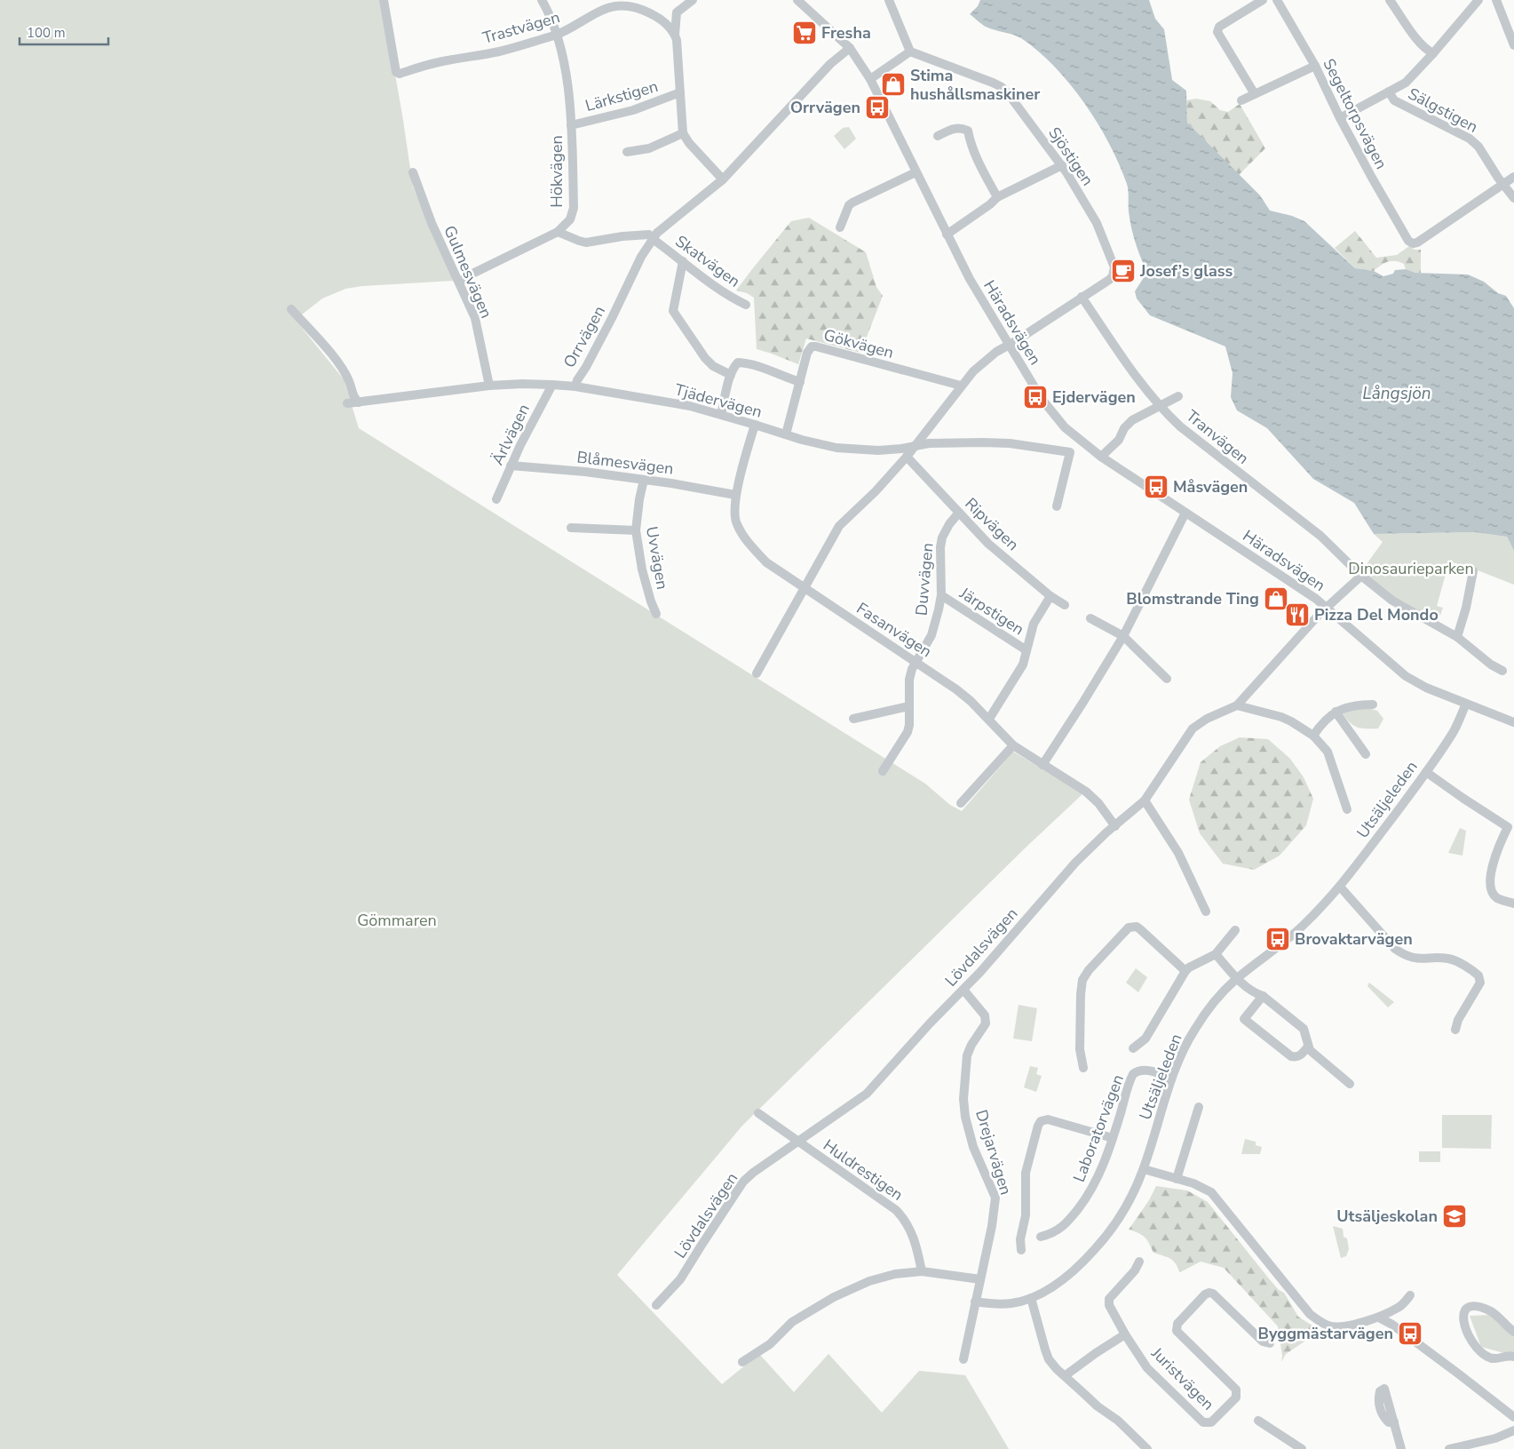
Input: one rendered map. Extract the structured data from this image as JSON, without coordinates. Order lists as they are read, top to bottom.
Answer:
{
  "streets": {
    "street": [
      "Trastvägen",
      "Lärkstigen",
      "Sälgstigen",
      "Segeltorpsvägen",
      "Sjöstigen",
      "Hökvägen",
      "Skatvägen",
      "Gulmesvägen",
      "Häradsvägen",
      "Orrvägen",
      "Gökvägen",
      "Tjädervägen",
      "Ärlvägen",
      "Tranvägen",
      "Blåmesvägen",
      "Ripvägen",
      "Uvvägen",
      "Duvvägen",
      "Järpstigen",
      "Fasanvägen",
      "Utsäljeleden",
      "Lövdalsvägen",
      "Laboratorvägen",
      "Drejarvägen",
      "Huldrestigen",
      "Juristvägen"
    ]
  },
  "crossings": [
    ["Trastvägen", "Hökvägen"],
    ["Lärkstigen", "Hökvägen"],
    ["Sälgstigen", "Segeltorpsvägen"],
    ["Sjöstigen", "Häradsvägen"],
    ["Sjöstigen", "Tranvägen"],
    ["Hökvägen", "Gulmesvägen"],
    ["Skatvägen", "Orrvägen"],
    ["Gulmesvägen", "Tjädervägen"],
    ["Häradsvägen", "Orrvägen"],
    ["Häradsvägen", "Utsäljeleden"],
    ["Häradsvägen", "Lövdalsvägen"],
    ["Orrvägen", "Tjädervägen"],
    ["Gökvägen", "Tjädervägen"],
    ["Tjädervägen", "Ärlvägen"],
    ["Tjädervägen", "Fasanvägen"],
    ["Ärlvägen", "Blåmesvägen"],
    ["Blåmesvägen", "Uvvägen"],
    ["Blåmesvägen", "Fasanvägen"],
    ["Ripvägen", "Duvvägen"],
    ["Duvvägen", "Järpstigen"],
    ["Duvvägen", "Fasanvägen"],
    ["Fasanvägen", "Lövdalsvägen"],
    ["Utsäljeleden", "Laboratorvägen"],
    ["Utsäljeleden", "Drejarvägen"],
    ["Lövdalsvägen", "Drejarvägen"],
    ["Lövdalsvägen", "Huldrestigen"]
  ],
  "water": ["Långsjön"],
  "parks": ["Dinosaurieparken", "Gömmaren"],
  "places": {
    "supermarket": ["Fresha"],
    "shop": ["Stima hushållsmaskiner", "Blomstrande Ting"],
    "bus stop": [
      "Orrvägen",
      "Ejdervägen",
      "Måsvägen",
      "Brovaktarvägen",
      "Byggmästarvägen"
    ],
    "cafe": ["Josef’s glass"],
    "restaurant": ["Pizza Del Mondo"],
    "school or university": ["Utsäljeskolan"]
  },
  "scale_bar": "100 m"
}
